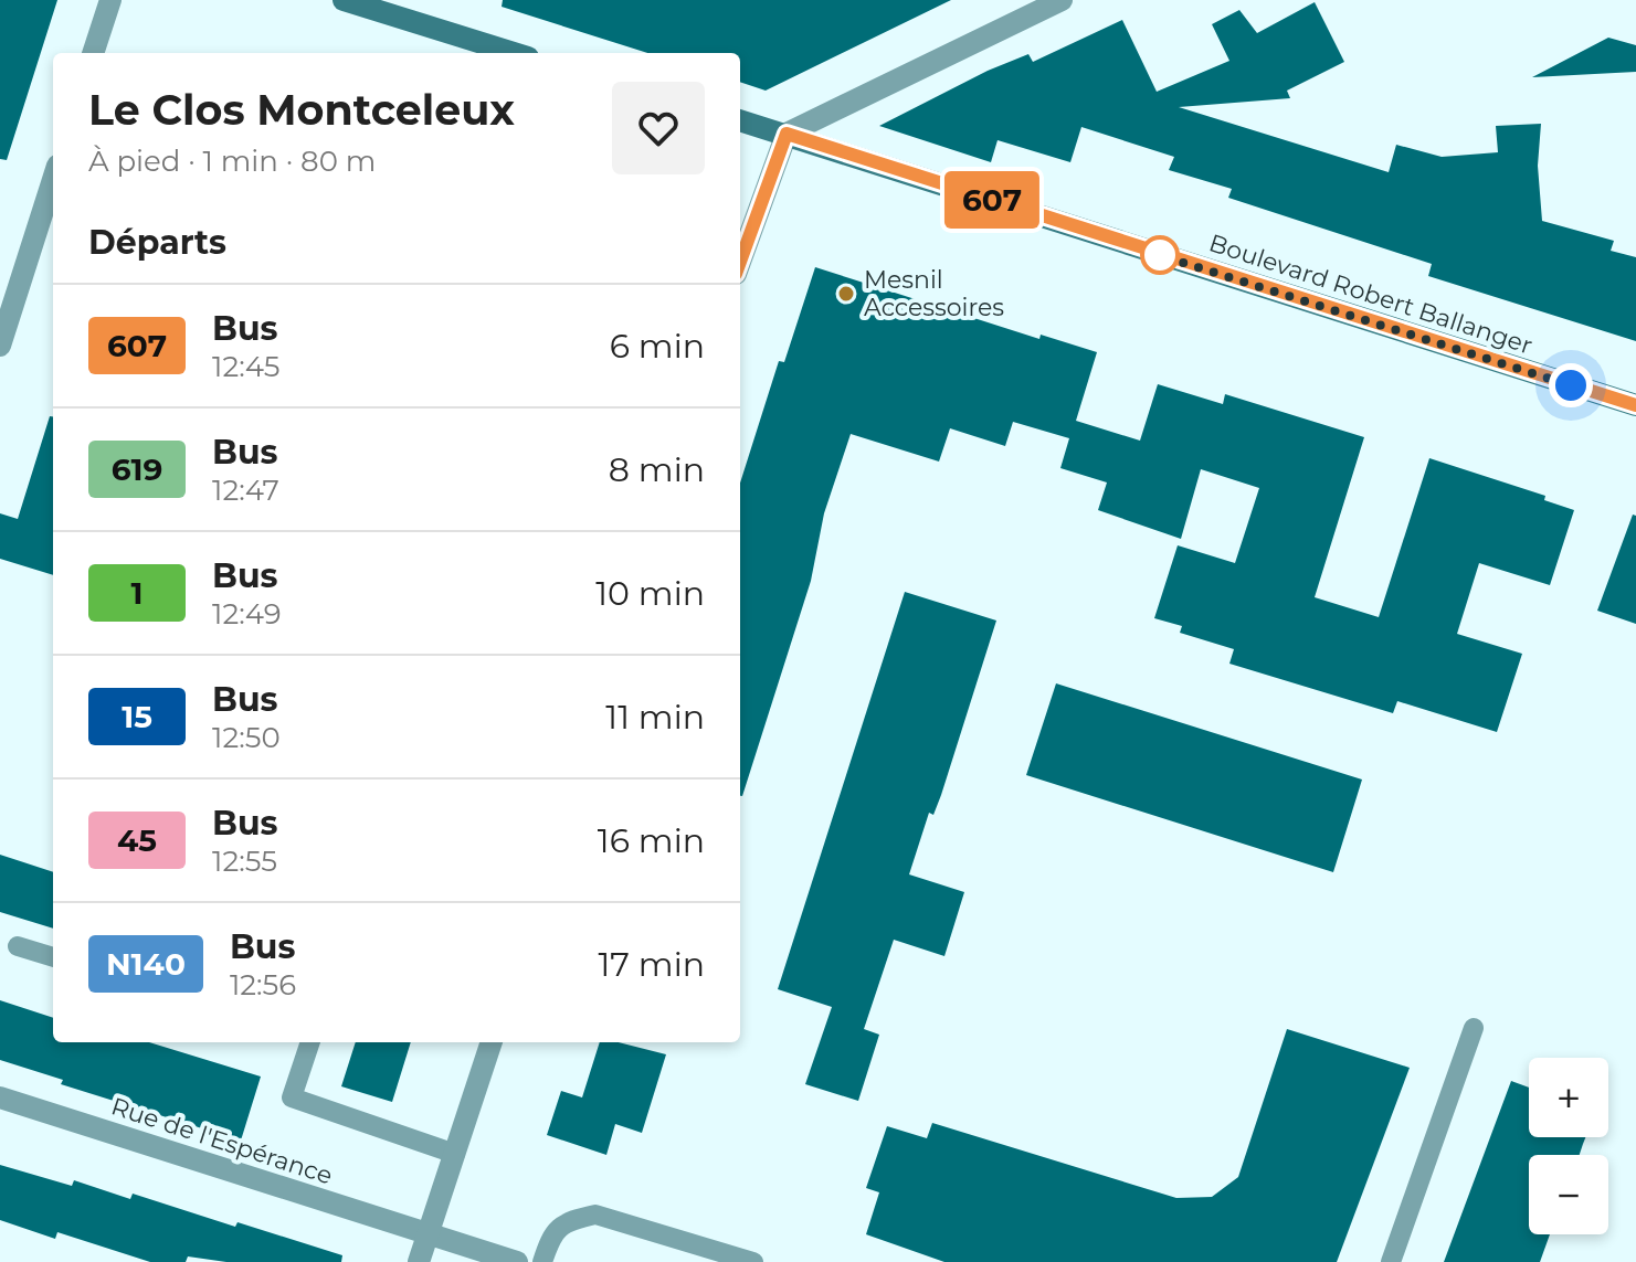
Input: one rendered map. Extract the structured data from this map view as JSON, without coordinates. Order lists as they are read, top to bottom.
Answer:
{
  "streets": {
    "main road": ["Boulevard Robert Ballanger"],
    "street": ["Rue de l'Espérance"]
  },
  "places": ["Mesnil Accessoires"],
  "lines": ["bus line 607"],
  "page": {
    "on_map": "607",
    "heading": [
      ["Le Clos Montceleux", "À pied · 1 min · 80 m"],
      "Départs"
    ],
    "list": [
      {
        "mark": "607",
        "name": "Bus",
        "note": "12:45",
        "value": "6 min"
      },
      {
        "mark": "619",
        "name": "Bus",
        "note": "12:47",
        "value": "8 min"
      },
      {
        "mark": "1",
        "name": "Bus",
        "note": "12:49",
        "value": "10 min"
      },
      {
        "mark": "15",
        "name": "Bus",
        "note": "12:50",
        "value": "11 min"
      },
      {
        "mark": "45",
        "name": "Bus",
        "note": "12:55",
        "value": "16 min"
      },
      {
        "mark": "N140",
        "name": "Bus",
        "note": "12:56",
        "value": "17 min"
      }
    ],
    "map_buttons": ["+", "−"]
  }
}
